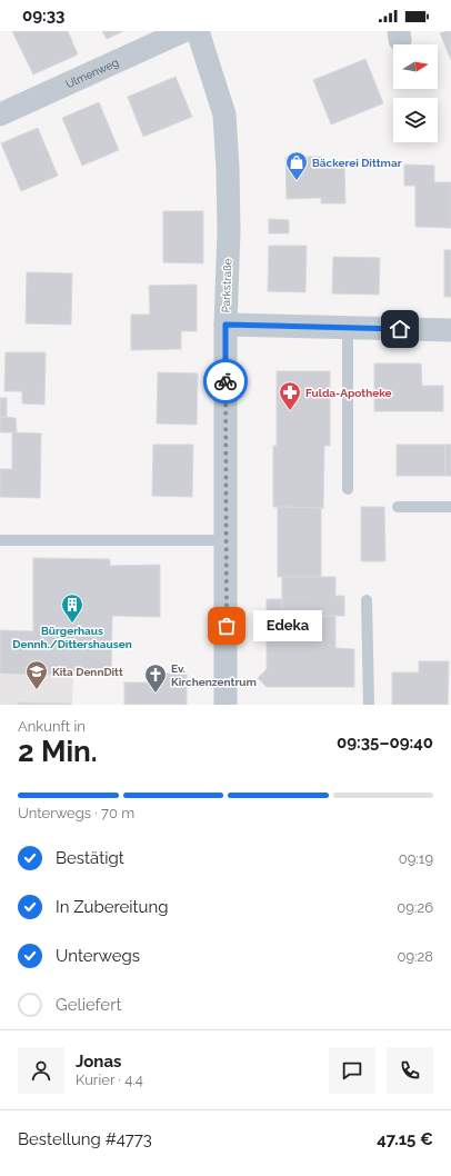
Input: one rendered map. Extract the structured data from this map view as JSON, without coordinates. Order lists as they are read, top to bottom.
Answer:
{
  "streets": {
    "street": ["Ulmenweg", "Parkstraße"]
  },
  "places": {
    "shop": ["Bäckerei Dittmar"],
    "pharmacy": ["Fulda-Apotheke"],
    "building": ["Bürgerhaus Dennh./Dittershausen"],
    "other": ["Edeka"],
    "school or university": ["Kita DennDitt"],
    "church": ["Ev. Kirchenzentrum"]
  },
  "north": "right",
  "page": {
    "status": "09:33",
    "bubble": "Edeka",
    "heading": ["2 Min.", "Ankunft in", "09:35–09:40"],
    "panel": [
      "Jonas",
      "Kurier · 4.4",
      "Bestellung #4773",
      "47.15 €"
    ],
    "bar": "Unterwegs · 70 m",
    "list": [
      ["Bestätigt", "09:19"],
      ["In Zubereitung", "09:26"],
      ["Unterwegs", "09:28"],
      "Geliefert"
    ]
  }
}
